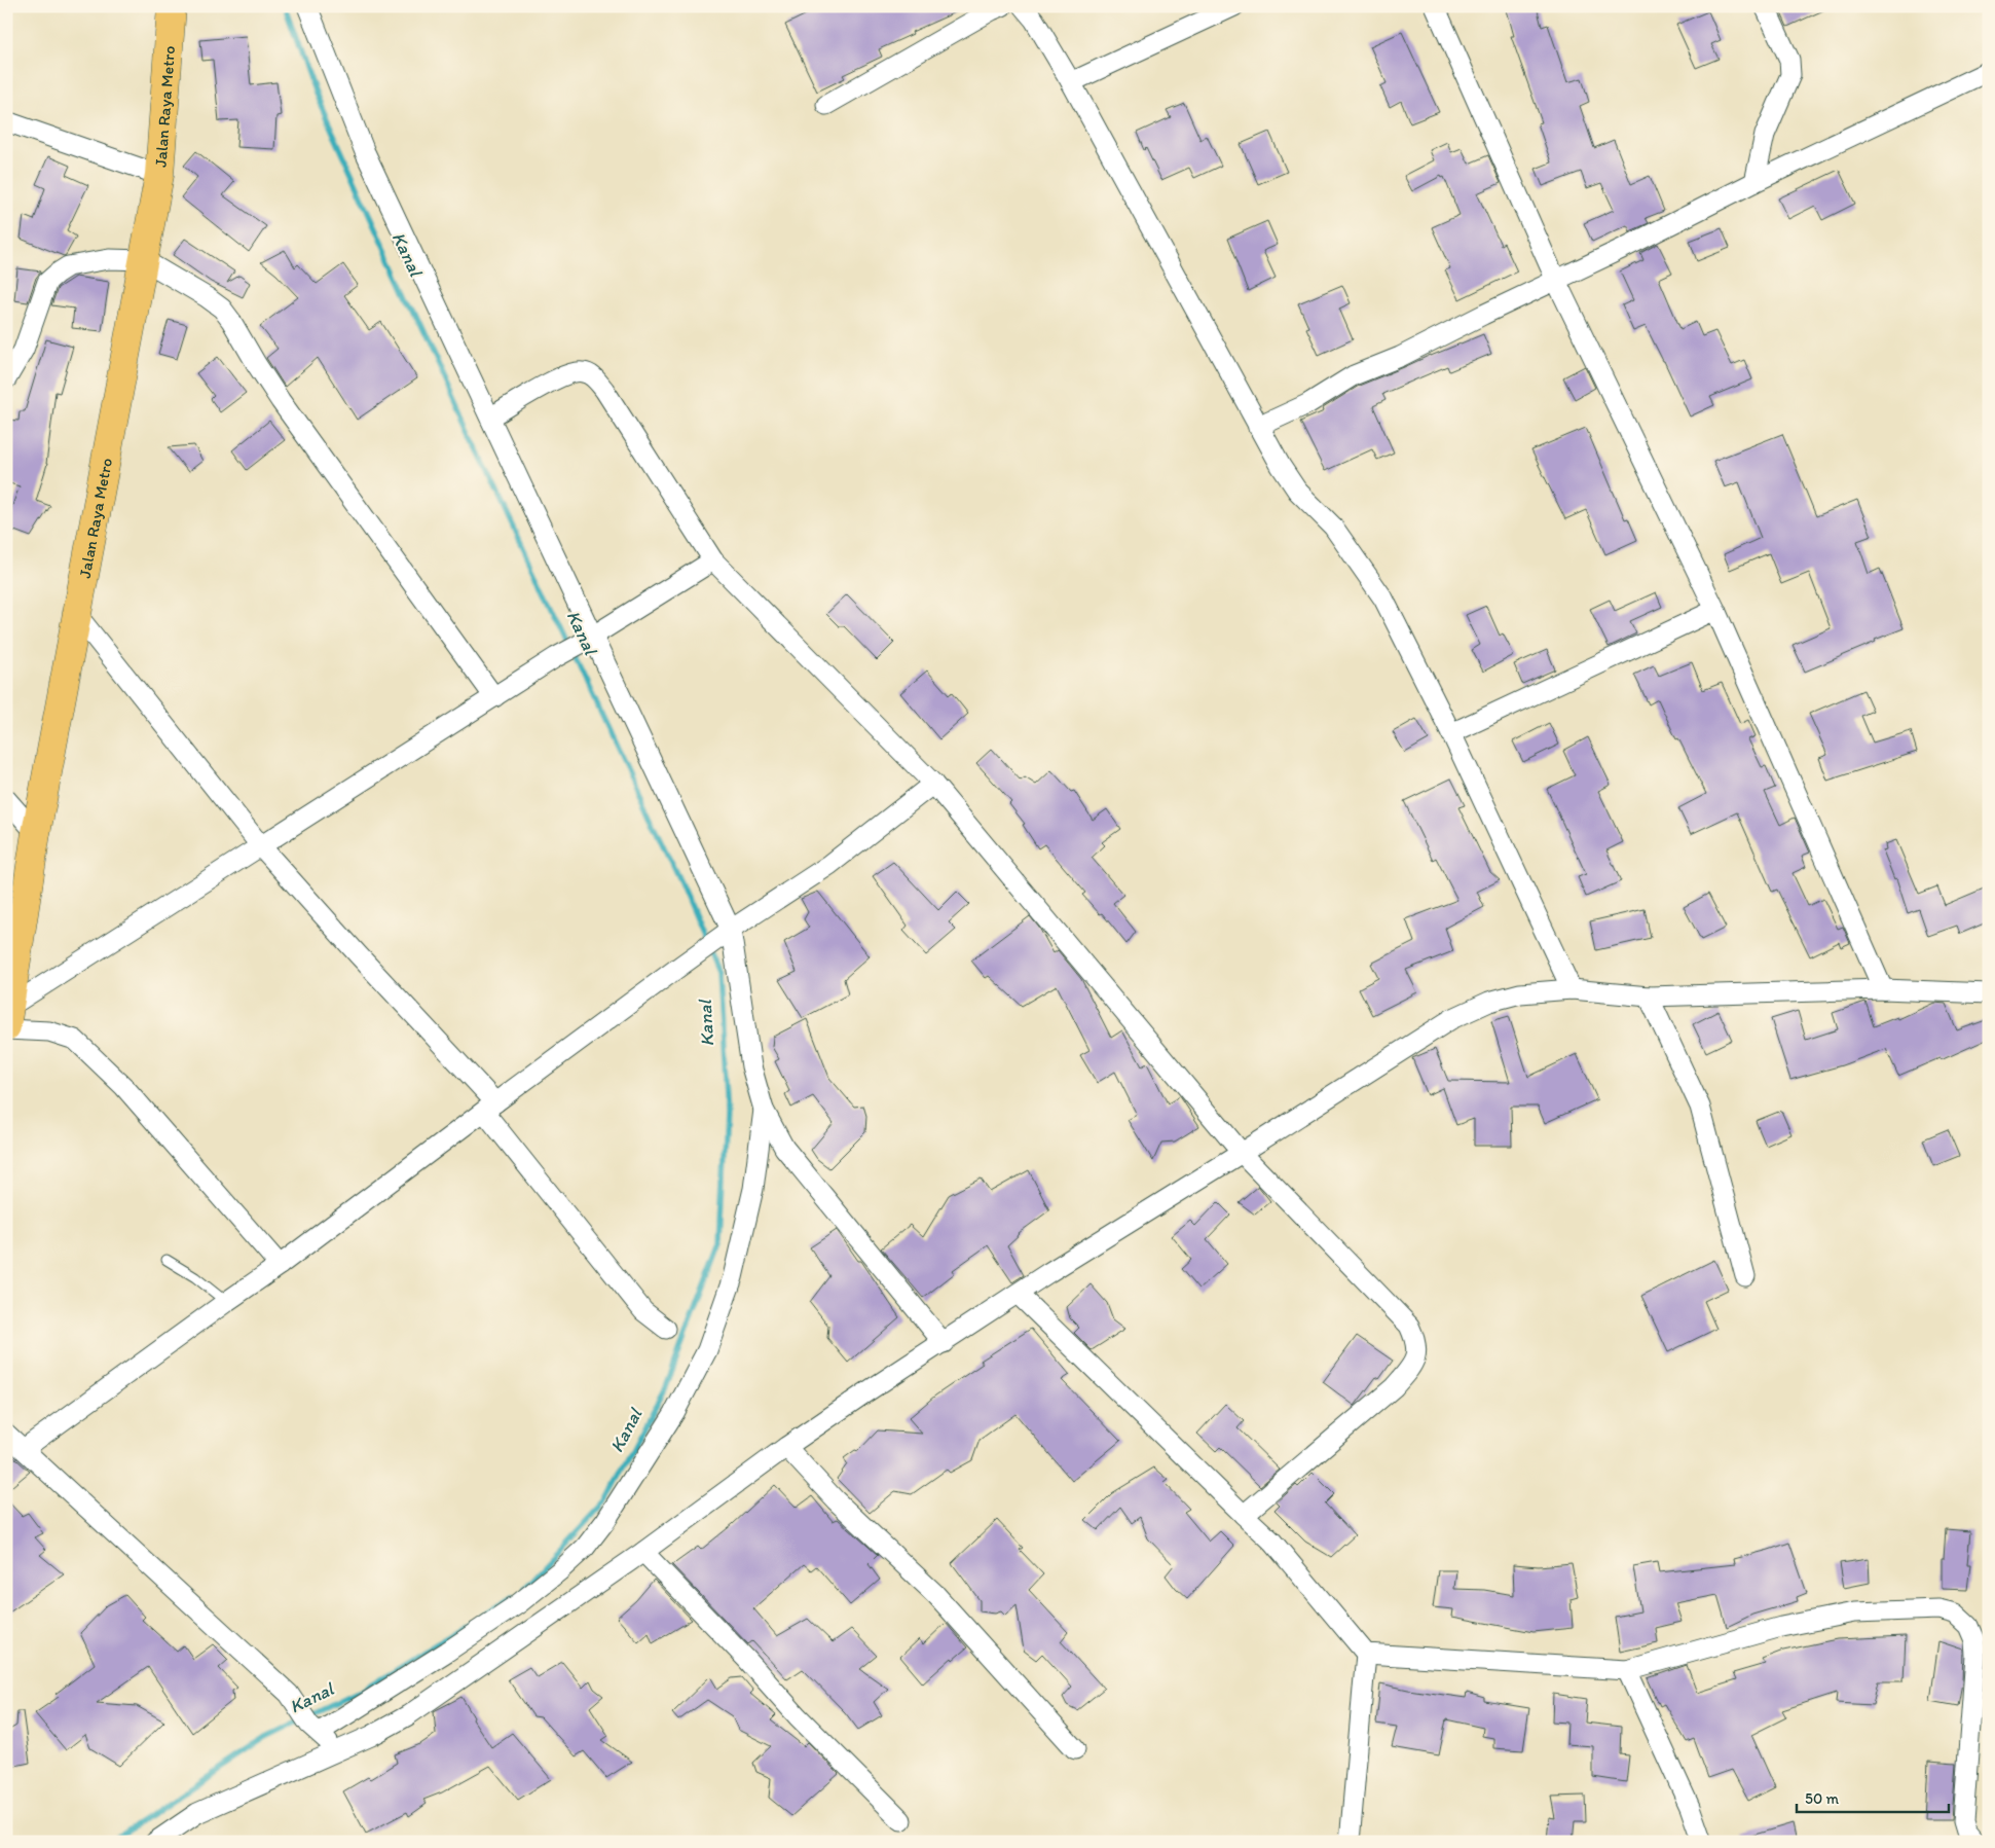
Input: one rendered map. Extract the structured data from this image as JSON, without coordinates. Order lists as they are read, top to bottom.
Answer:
{
  "streets": {
    "highway": ["Jalan Raya Metro"]
  },
  "water": ["Kanal"],
  "scale_bar": "50 m"
}
